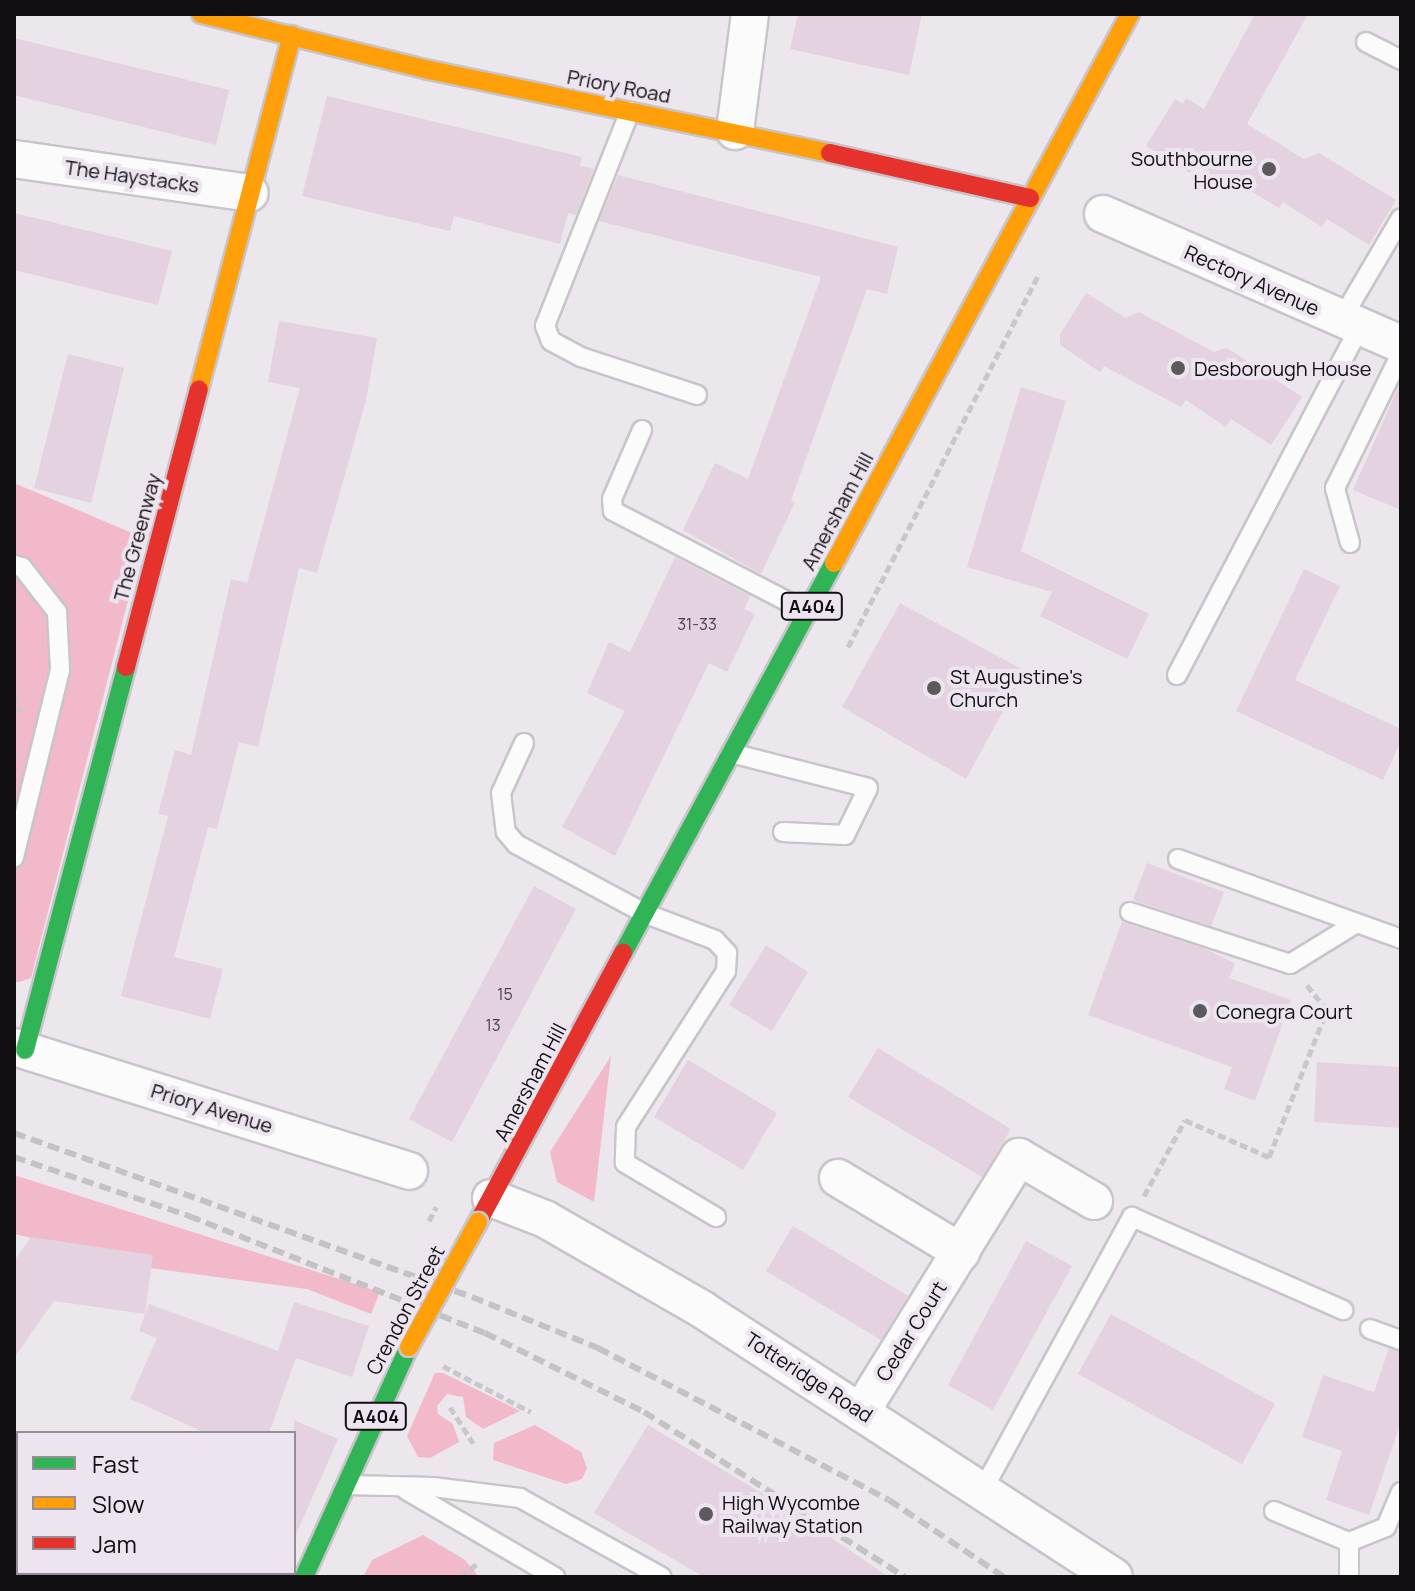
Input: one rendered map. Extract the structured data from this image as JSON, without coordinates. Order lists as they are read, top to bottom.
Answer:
{
  "streets": {
    "street": [
      "Priory Road",
      "The Haystacks",
      "Rectory Avenue",
      "Amersham Hill",
      "The Greenway",
      "A404",
      "Priory Avenue",
      "Crendon Street",
      "Cedar Court",
      "Totteridge Road"
    ]
  },
  "crossings": [
    ["Priory Road", "Amersham Hill"],
    ["Priory Road", "The Greenway"],
    ["The Haystacks", "The Greenway"],
    ["Amersham Hill", "Crendon Street"],
    ["Amersham Hill", "Totteridge Road"],
    ["The Greenway", "Priory Avenue"],
    ["Crendon Street", "Totteridge Road"],
    ["Cedar Court", "Totteridge Road"]
  ],
  "places": [
    "Southbourne House",
    "Desborough House",
    "St Augustine's Church",
    "Conegra Court",
    "High Wycombe Railway Station"
  ],
  "house_numbers": ["31-33", "15", "13"],
  "legend": ["Fast", "Slow", "Jam"]
}
